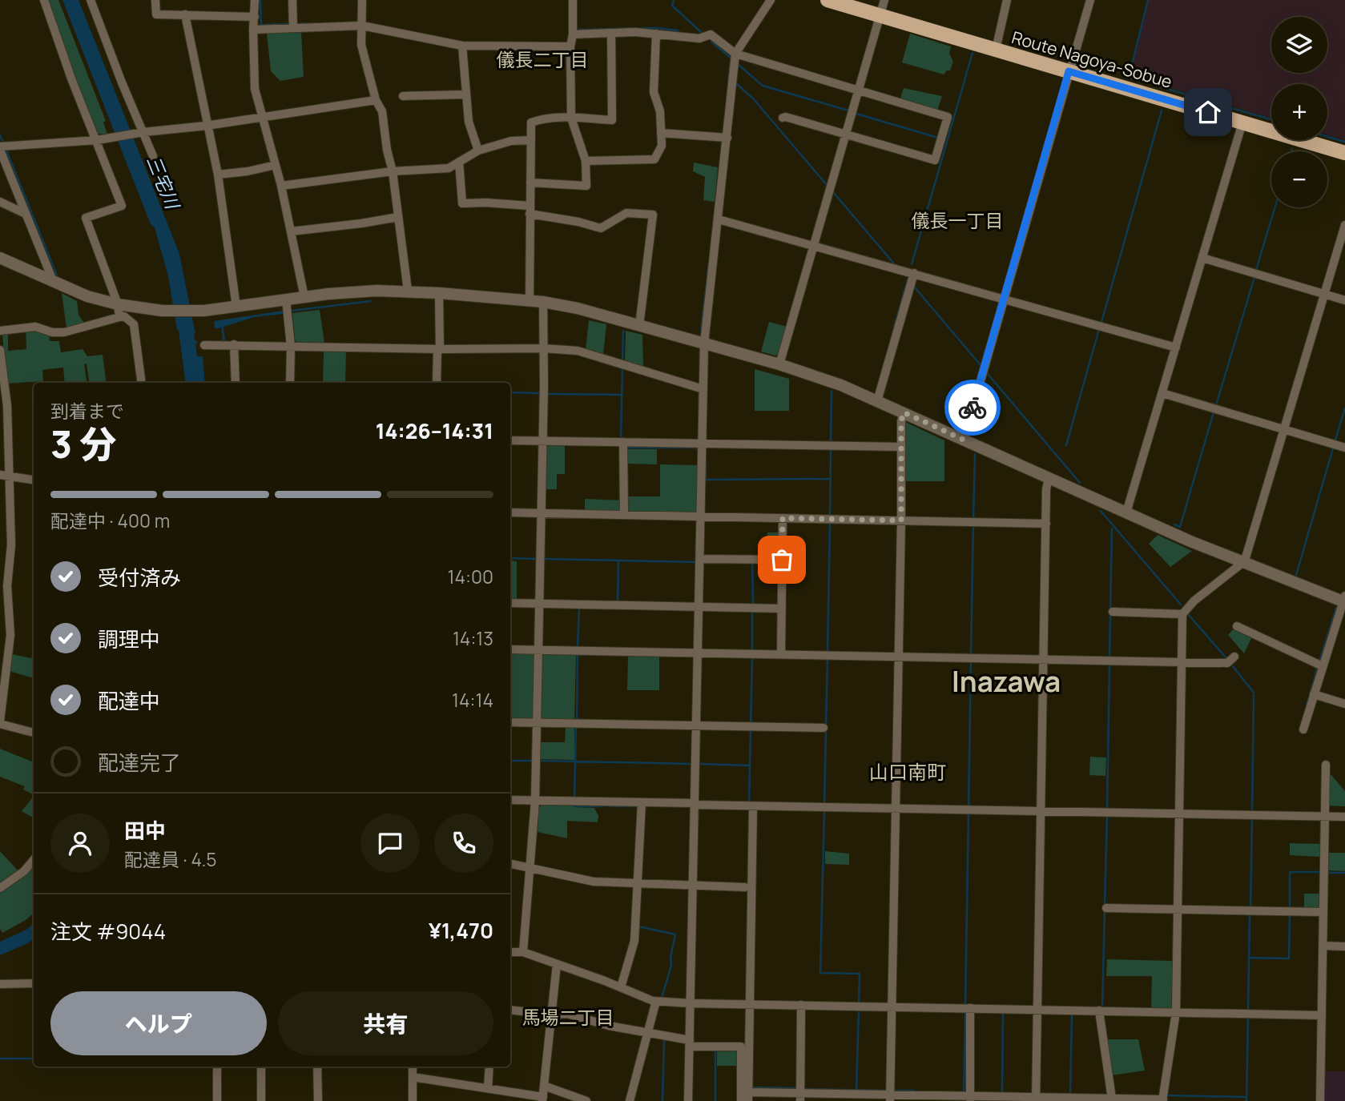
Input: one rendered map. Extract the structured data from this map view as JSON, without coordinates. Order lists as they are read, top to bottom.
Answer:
{
  "streets": {
    "main road": ["Route Nagoya-Sobue"]
  },
  "districts": [
    "儀長二丁目",
    "儀長一丁目",
    "Inazawa",
    "山口南町",
    "馬場二丁目"
  ],
  "water": ["三宅川"],
  "page": {
    "map_buttons": ["+", "−"],
    "heading": ["3 分", "到着まで", "14:26–14:31"],
    "panel": [
      "田中",
      "配達員 · 4.5",
      "注文 #9044",
      "¥1,470"
    ],
    "bar": "配達中 · 400 m",
    "list": [
      ["受付済み", "14:00"],
      ["調理中", "14:13"],
      ["配達中", "14:14"],
      "配達完了"
    ],
    "buttons": ["ヘルプ", "共有"]
  }
}
